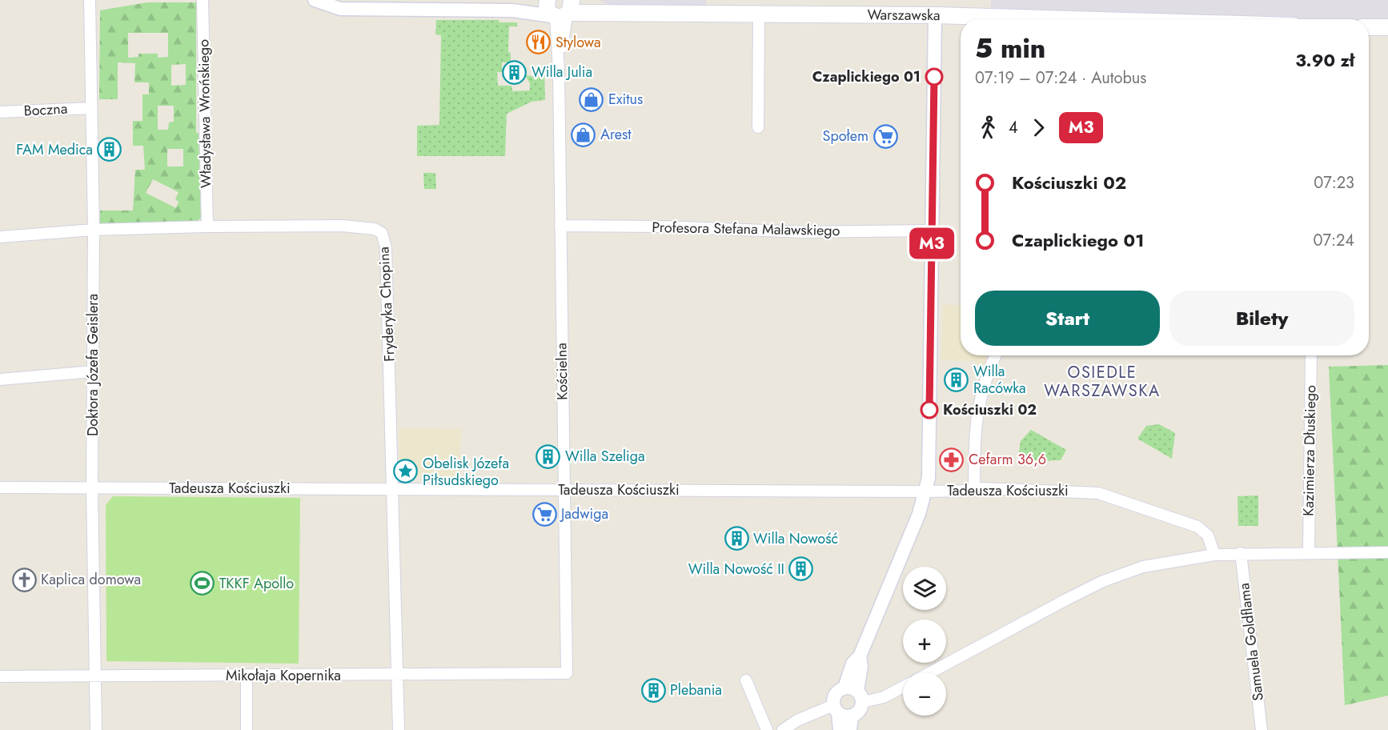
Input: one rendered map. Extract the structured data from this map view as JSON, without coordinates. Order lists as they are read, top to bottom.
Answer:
{
  "streets": {
    "main road": ["Warszawska"],
    "street": [
      "Boczna",
      "Władysława Wrońskiego",
      "Profesora Stefana Malawskiego",
      "Fryderyka Chopina",
      "Doktora Józefa Geislera",
      "Kościelna",
      "Kazimierza Dłuskiego",
      "Tadeusza Kościuszki",
      "Samuela Goldflama",
      "Mikołaja Kopernika"
    ]
  },
  "crossings": [
    ["Warszawska", "Kościelna"],
    ["Boczna", "Doktora Józefa Geislera"],
    ["Władysława Wrońskiego", "Fryderyka Chopina"],
    ["Profesora Stefana Malawskiego", "Kościelna"],
    ["Fryderyka Chopina", "Doktora Józefa Geislera"],
    ["Fryderyka Chopina", "Tadeusza Kościuszki"],
    ["Fryderyka Chopina", "Mikołaja Kopernika"],
    ["Doktora Józefa Geislera", "Tadeusza Kościuszki"],
    ["Doktora Józefa Geislera", "Mikołaja Kopernika"],
    ["Kościelna", "Tadeusza Kościuszki"],
    ["Kościelna", "Mikołaja Kopernika"]
  ],
  "districts": ["OSIEDLE WARSZAWSKA"],
  "places": {
    "restaurant": ["Stylowa"],
    "building": [
      "Willa Julia",
      "FAM Medica",
      "Willa Racówka",
      "Willa Szeliga",
      "Willa Nowość",
      "Willa Nowość II",
      "Plebania"
    ],
    "other": ["Czaplickiego 01", "Kościuszki 02"],
    "shop": ["Exitus", "Arest"],
    "supermarket": ["Społem", "Jadwiga"],
    "pharmacy": ["Cefarm 36,6"],
    "place": ["Obelisk Józefa Piłsudskiego"],
    "church": ["Kaplica domowa"],
    "sports": ["TKKF Apollo"]
  },
  "lines": ["bus line M3"],
  "page": {
    "on_map": "M3",
    "heading": ["5 min", "07:19 – 07:24 · Autobus", "3.90 zł"],
    "legs": ["4", "M3"],
    "list": [
      {
        "name": "Kościuszki 02",
        "value": "07:23"
      },
      {
        "name": "Czaplickiego 01",
        "value": "07:24"
      }
    ],
    "buttons": ["Start", "Bilety"],
    "map_buttons": ["+", "−"]
  }
}
